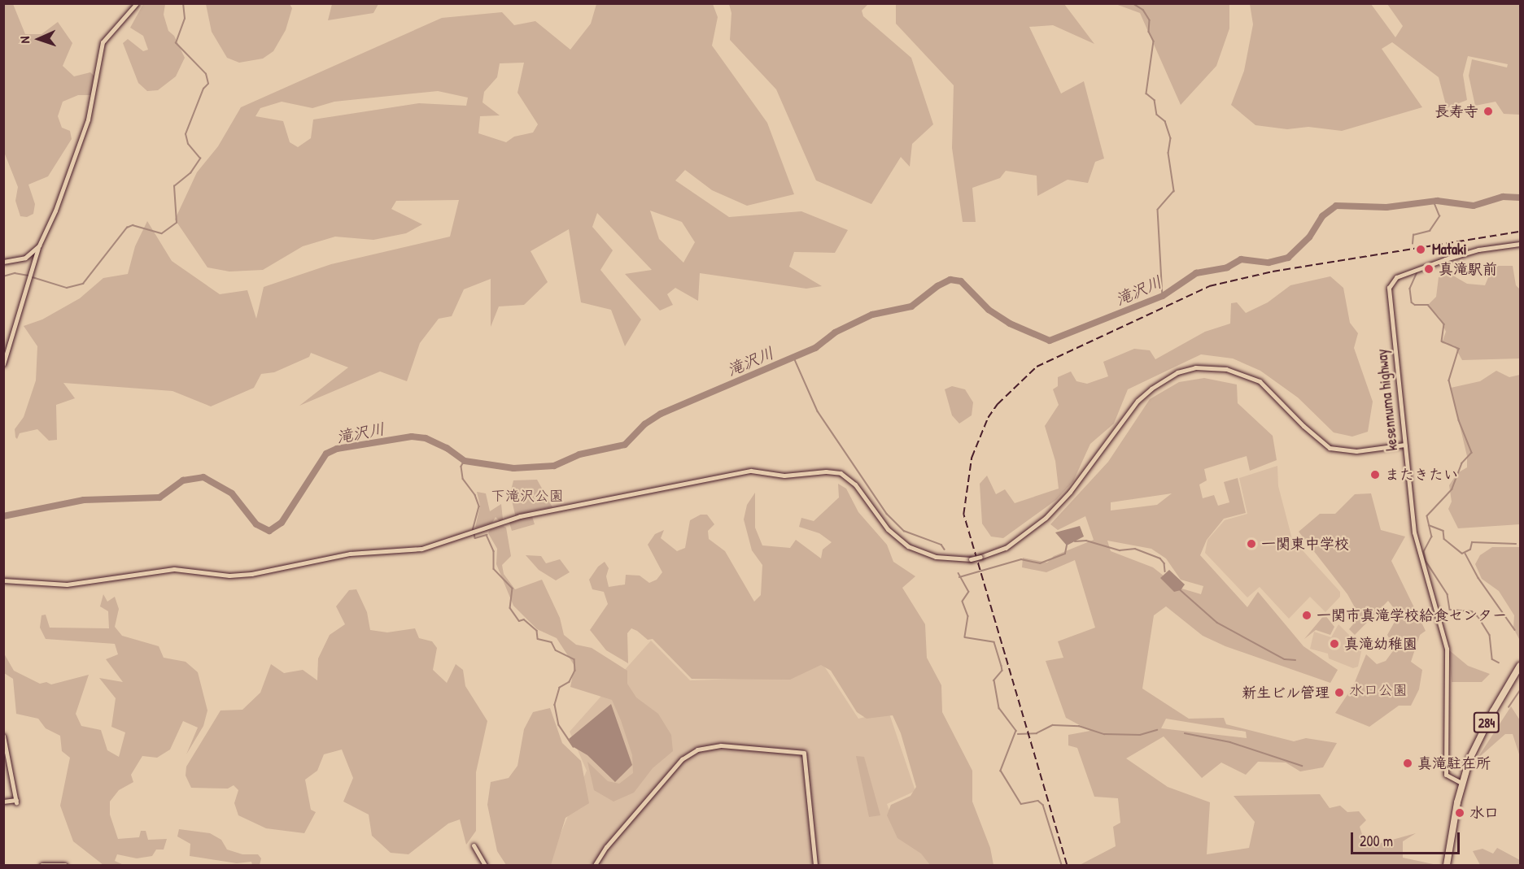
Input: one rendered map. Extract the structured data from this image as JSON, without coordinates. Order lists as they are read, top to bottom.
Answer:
{
  "streets": {
    "highway": ["284"],
    "street": ["kesennuma highway"]
  },
  "crossings": [
    ["kesennuma highway", "284"]
  ],
  "water": ["滝沢川"],
  "parks": ["下滝沢公園", "水口公園"],
  "places": [
    "長寿寺",
    "Mataki",
    "真滝駅前",
    "またきたい",
    "一関東中学校",
    "一関市真滝学校給食センター",
    "真滝幼稚園",
    "新生ビル管理",
    "真滝駐在所",
    "水口"
  ],
  "scale_bar": "200 m",
  "north": "left"
}
